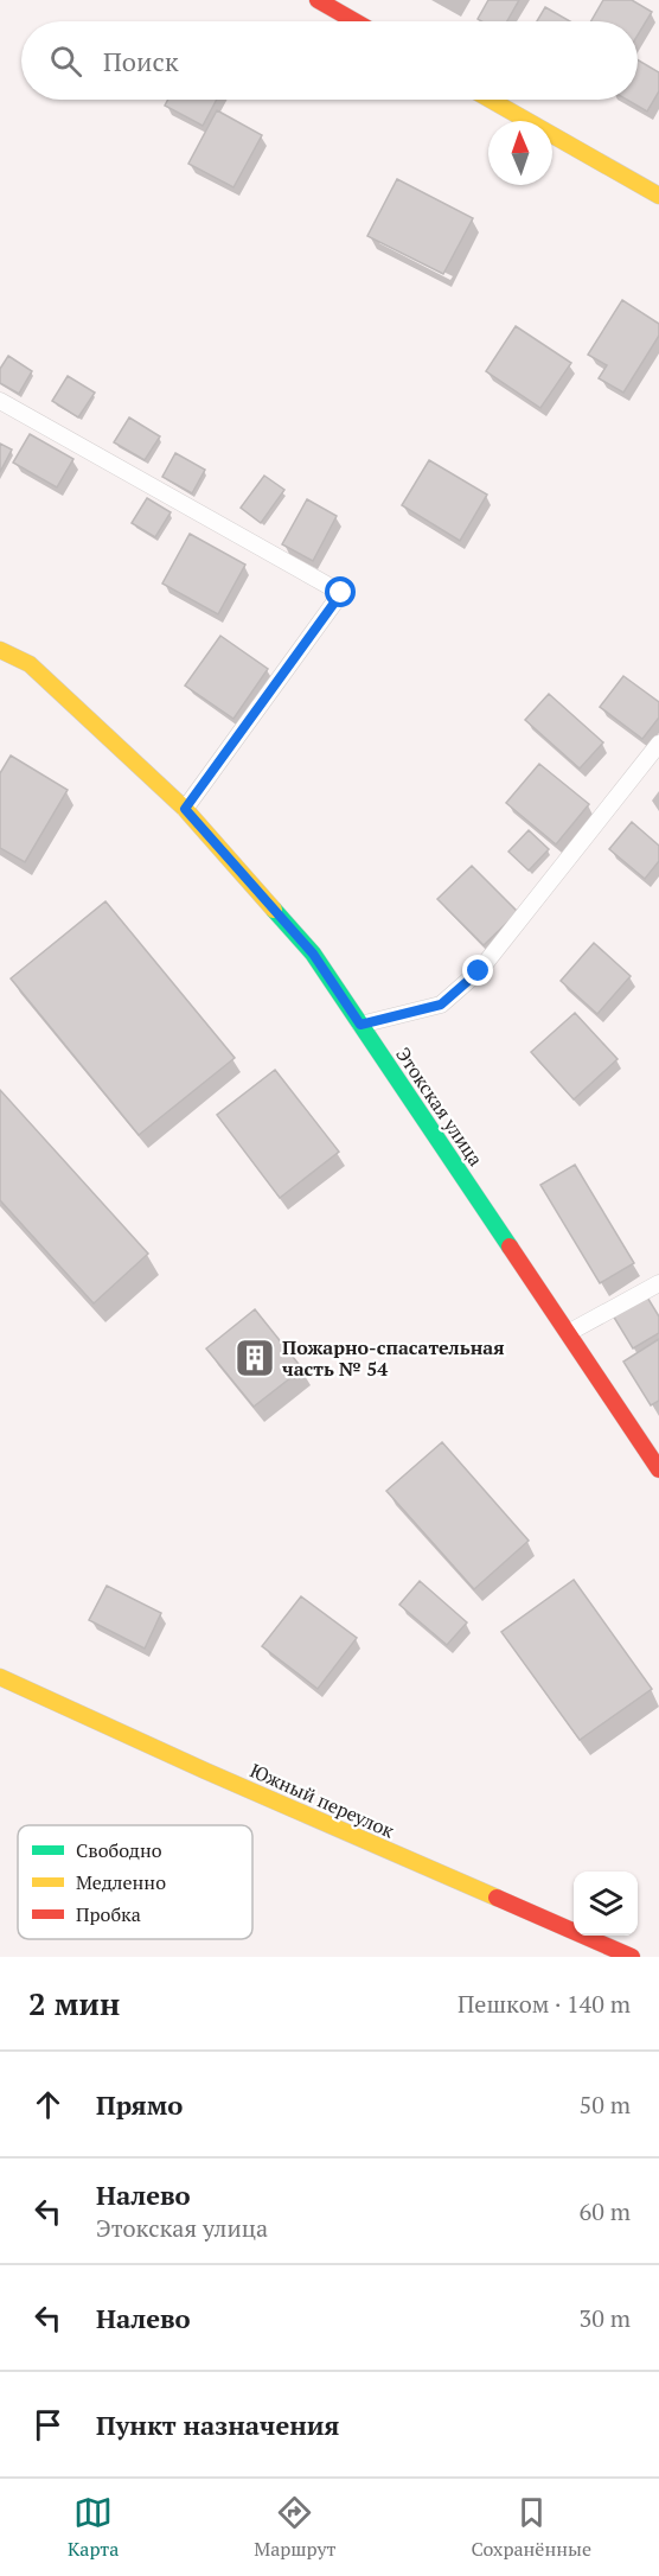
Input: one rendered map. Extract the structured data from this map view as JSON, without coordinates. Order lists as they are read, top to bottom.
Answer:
{
  "streets": {
    "main road": ["Этокская улица", "Южный переулок"]
  },
  "places": {
    "building": ["Пожарно-спасательная часть № 54"]
  },
  "legend": ["Свободно", "Медленно", "Пробка"],
  "north": "top",
  "page": {
    "search": "Поиск",
    "heading": ["2 мин", "Пешком · 140 m"],
    "list": [
      ["Прямо", "50 m"],
      ["Налево", "Этокская улица", "60 m"],
      ["Налево", "30 m"],
      "Пункт назначения"
    ],
    "nav": ["Карта", "Маршрут", "Сохранённые"]
  }
}
